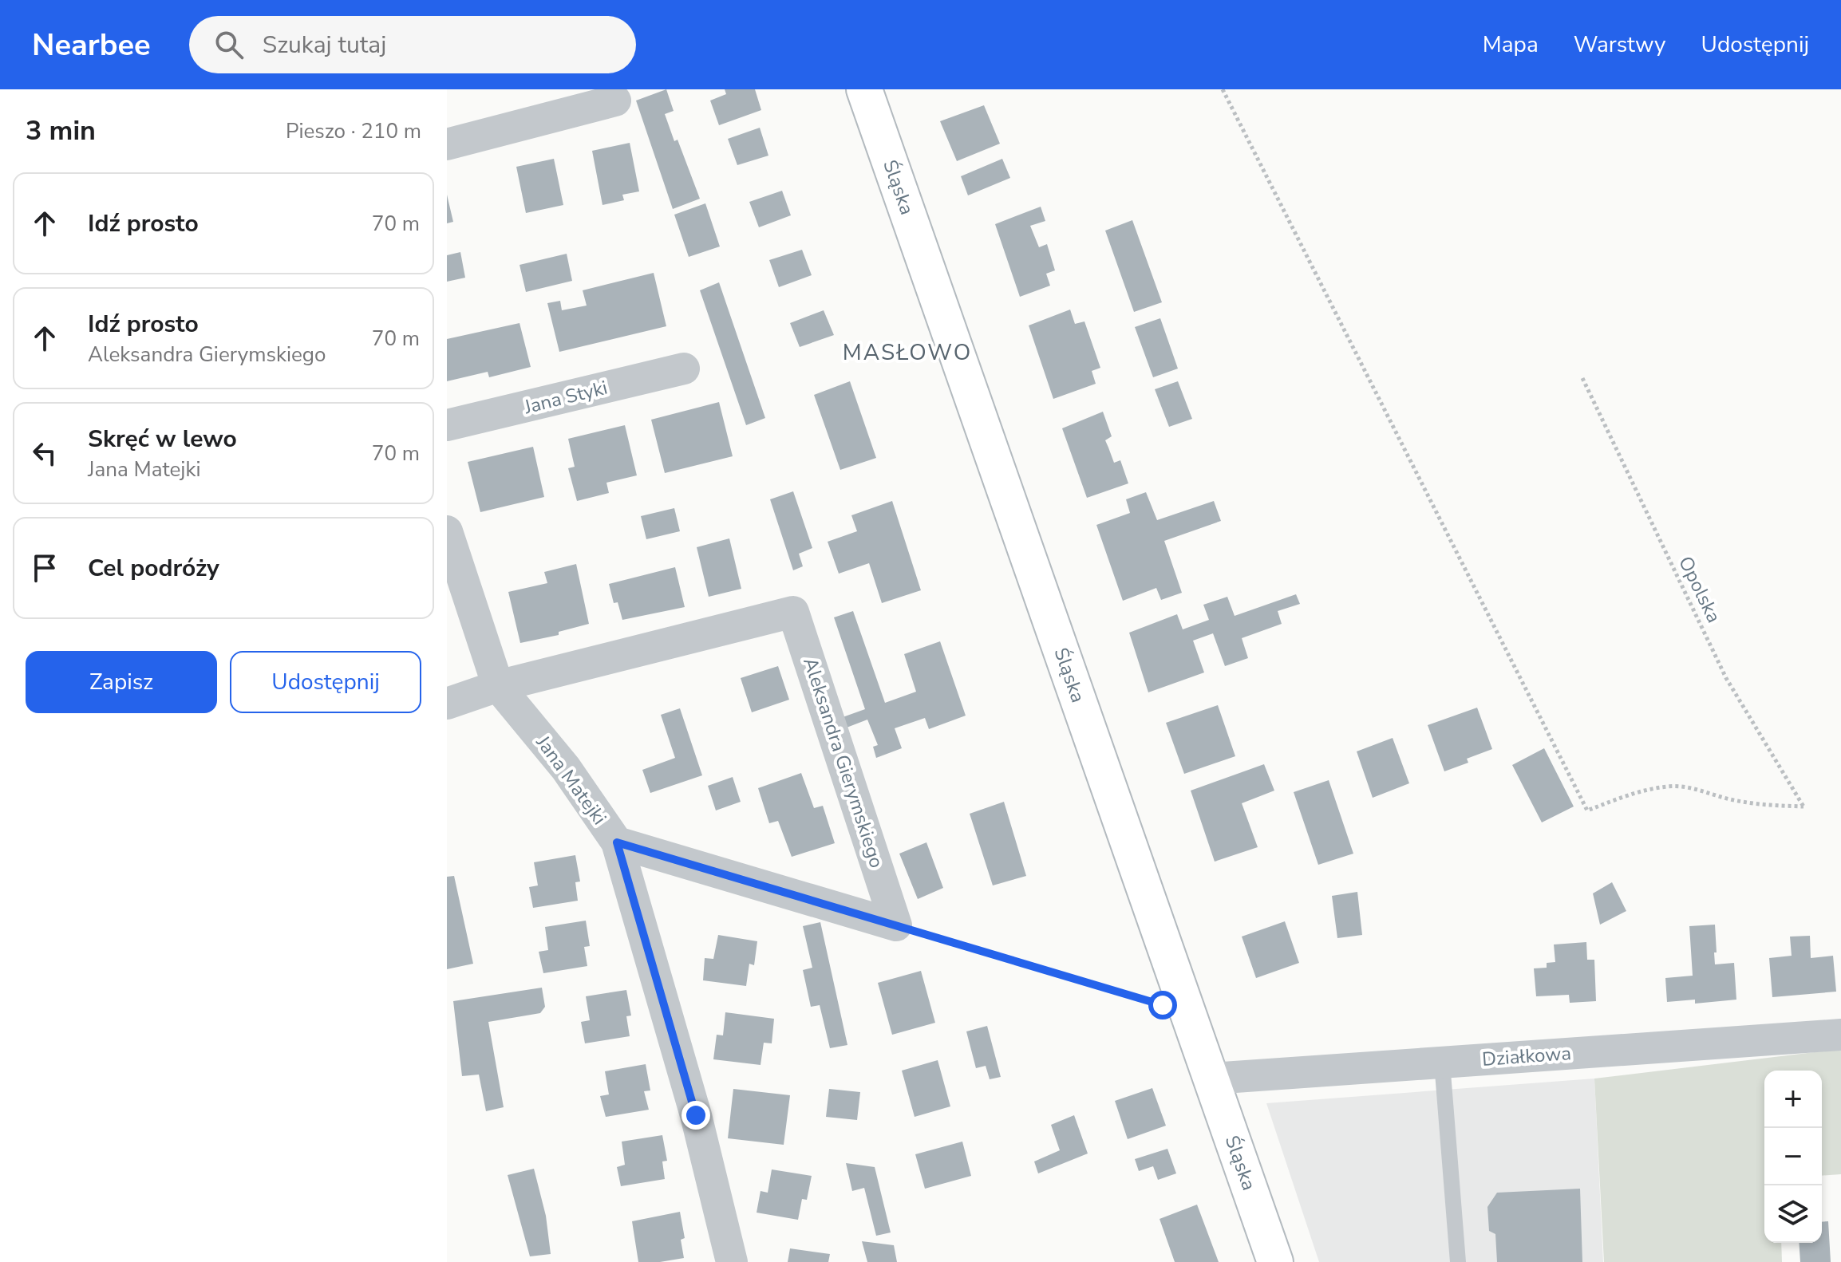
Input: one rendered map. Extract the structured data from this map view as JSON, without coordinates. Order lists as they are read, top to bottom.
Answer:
{
  "streets": {
    "street": [
      "Śląska",
      "Jana Styki",
      "Aleksandra Gierymskiego",
      "Jana Matejki",
      "Działkowa"
    ],
    "path": ["Opolska"]
  },
  "crossings": [
    ["Śląska", "Działkowa"],
    ["Aleksandra Gierymskiego", "Jana Matejki"]
  ],
  "districts": ["MASŁOWO"],
  "page": {
    "header": "Nearbee",
    "search": "Szukaj tutaj",
    "nav": ["Mapa", "Warstwy", "Udostępnij"],
    "heading": ["3 min", "Pieszo · 210 m"],
    "list": [
      ["Idź prosto", "70 m"],
      ["Idź prosto", "Aleksandra Gierymskiego", "70 m"],
      ["Skręć w lewo", "Jana Matejki", "70 m"],
      "Cel podróży"
    ],
    "buttons": ["Zapisz", "Udostępnij"],
    "map_buttons": ["+", "−"]
  }
}
